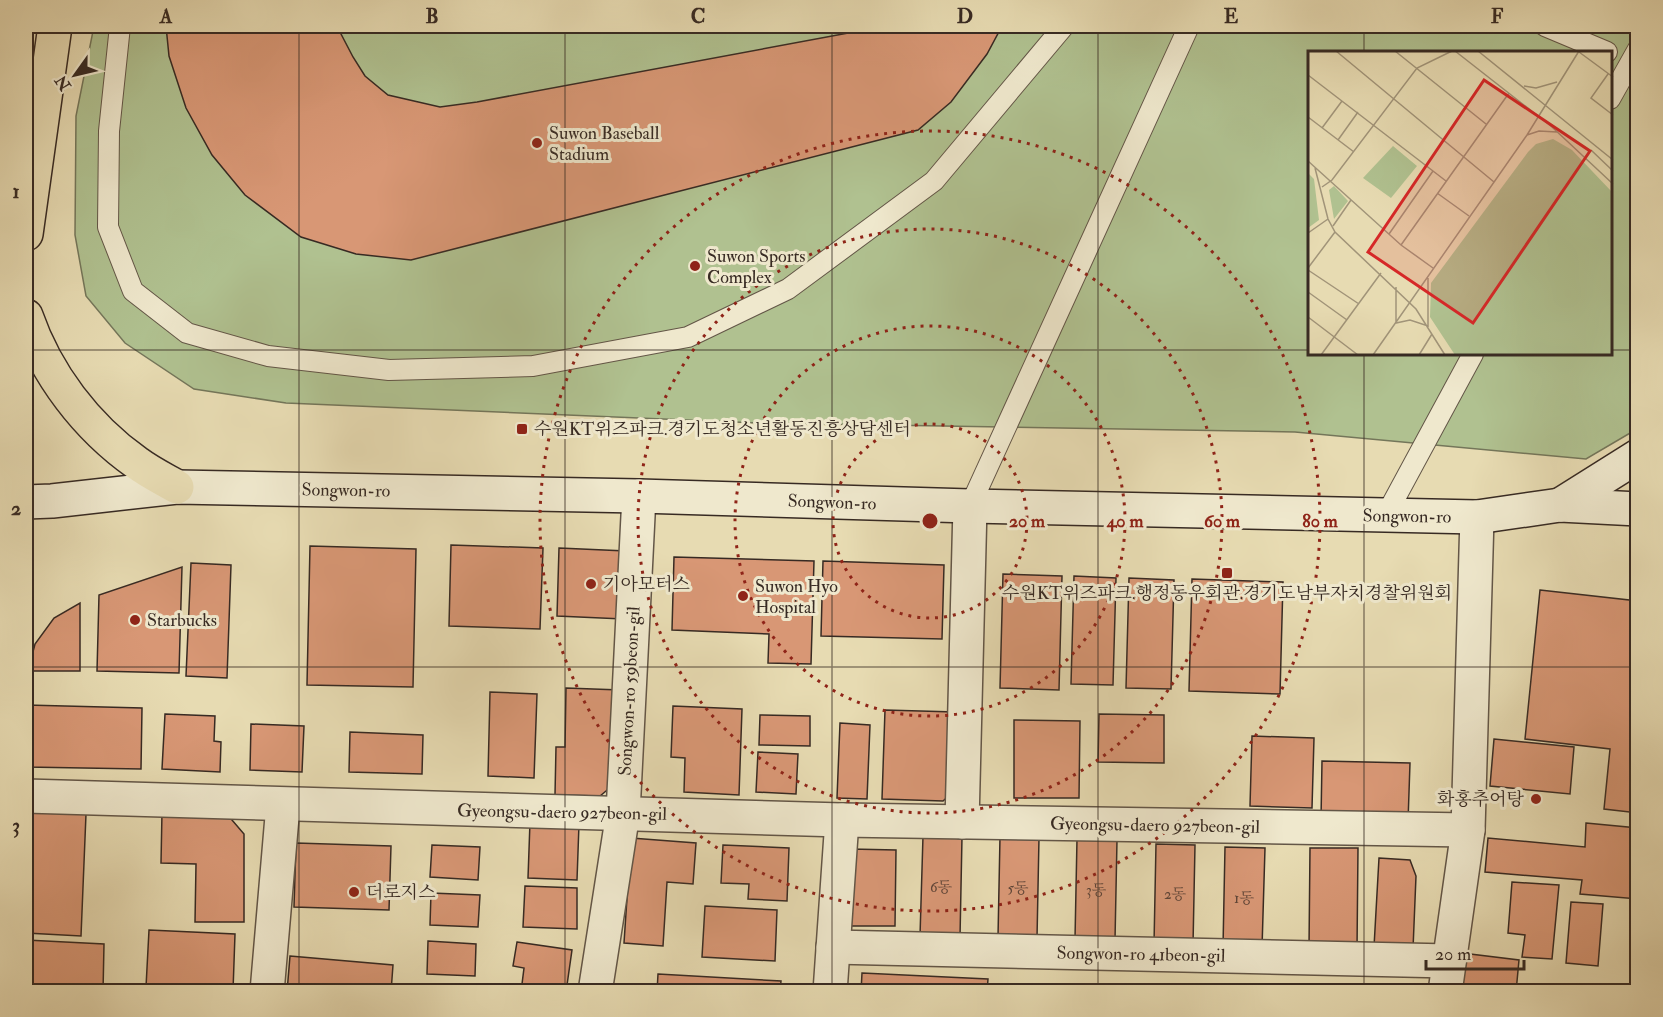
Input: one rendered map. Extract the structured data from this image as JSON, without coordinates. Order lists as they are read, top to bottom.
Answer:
{
  "streets": {
    "street": [
      "Songwon-ro",
      "Songwon-ro 59beon-gil",
      "Gyeongsu-daero 927beon-gil",
      "Songwon-ro 41beon-gil"
    ]
  },
  "crossings": [
    ["Songwon-ro", "Songwon-ro 59beon-gil"],
    ["Songwon-ro", "Songwon-ro 41beon-gil"],
    ["Songwon-ro 59beon-gil", "Gyeongsu-daero 927beon-gil"],
    ["Gyeongsu-daero 927beon-gil", "Songwon-ro 41beon-gil"]
  ],
  "places": {
    "other": [
      "Suwon Baseball Stadium",
      "Suwon Sports Complex",
      "기아모터스",
      "Suwon Hyo Hospital",
      "Starbucks",
      "화홍추어탕",
      "더로지스"
    ],
    "transit": ["수원KT위즈파크.경기도청소년활동진흥상담센터", "수원KT위즈파크.행정동우회관.경기도남부자치경찰위원회"]
  },
  "house_numbers": [
    "6동",
    "5동",
    "3동",
    "2동",
    "1동"
  ],
  "scale_bar": "20 m",
  "north": "bottom left",
  "grid": {
    "columns": [
      "A",
      "B",
      "C",
      "D",
      "E",
      "F"
    ],
    "rows": ["1", "2", "3"]
  },
  "rings": [
    "20 m",
    "40 m",
    "60 m",
    "80 m"
  ]
}
